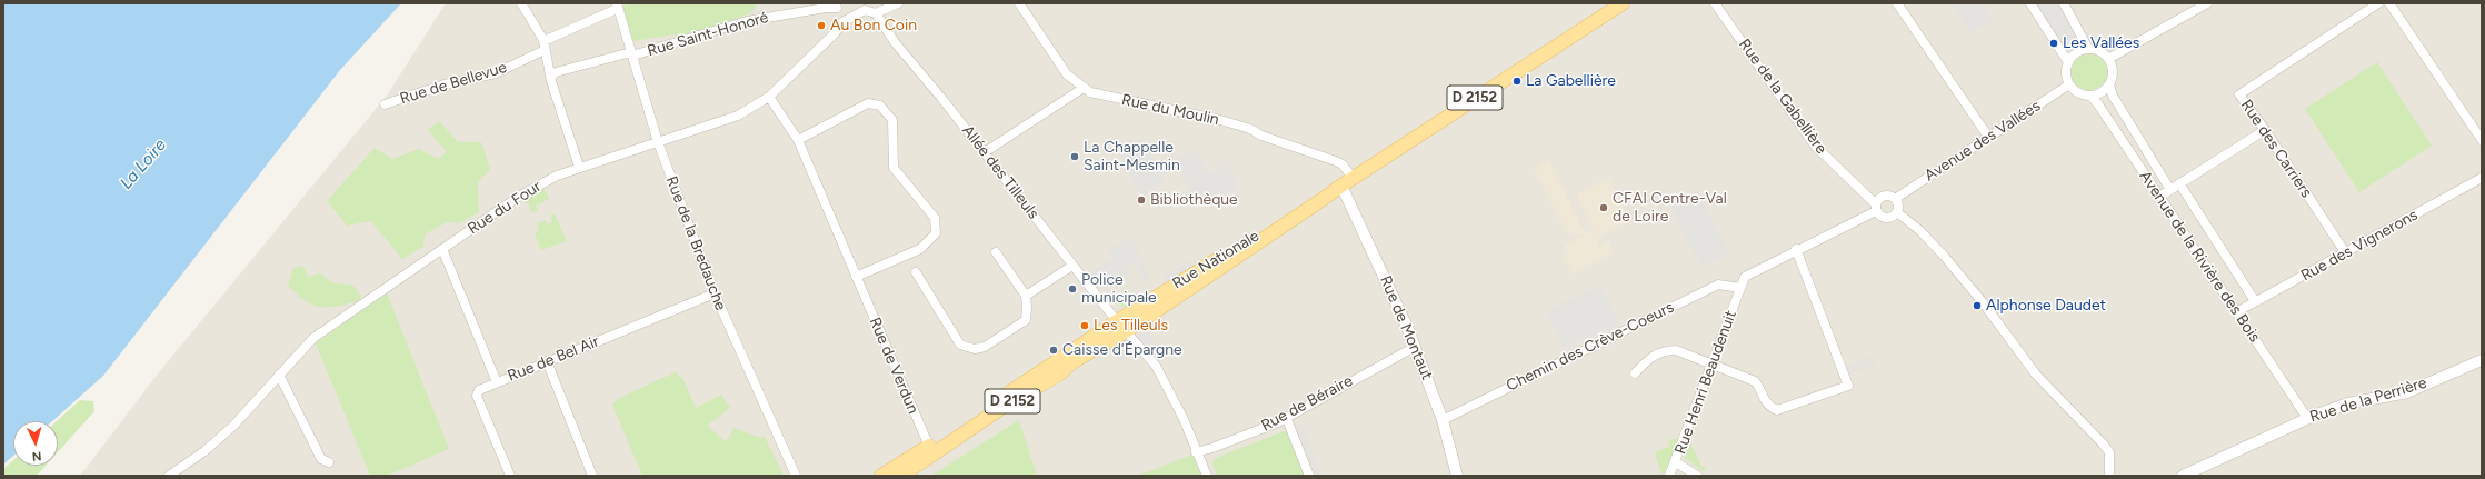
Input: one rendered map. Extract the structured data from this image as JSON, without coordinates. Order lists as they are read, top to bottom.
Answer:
{
  "streets": {
    "main road": ["D 2152", "Rue Nationale"],
    "street": [
      "Rue Saint-Honoré",
      "Rue de Bellevue",
      "Rue de la Gabellière",
      "Rue du Moulin",
      "Avenue des Vallées",
      "Rue des Carriers",
      "Allée des Tilleuls",
      "Rue du Four",
      "Rue de la Bredauche",
      "Rue des Vignerons",
      "Avenue de la Rivière des Bois",
      "Rue de Montaut",
      "Chemin des Crève-Coeurs",
      "Rue de Bel Air",
      "Rue de Verdun",
      "Rue Henri Beaudenuit",
      "Rue de la Perrière",
      "Rue de Béraire"
    ]
  },
  "crossings": [
    ["Rue Saint-Honoré", "Rue de la Bredauche"],
    ["Rue de Bellevue", "Rue de la Bredauche"],
    ["Rue de la Gabellière", "Avenue des Vallées"],
    ["Rue de la Gabellière", "Rue Henri Beaudenuit"],
    ["Rue du Moulin", "Rue Nationale"],
    ["Rue du Moulin", "Rue de Montaut"],
    ["Avenue des Vallées", "Avenue de la Rivière des Bois"],
    ["Avenue des Vallées", "Rue Henri Beaudenuit"],
    ["Rue des Carriers", "Rue des Vignerons"],
    ["Allée des Tilleuls", "Rue du Four"],
    ["Allée des Tilleuls", "Rue Nationale"],
    ["Rue du Four", "Rue de la Bredauche"],
    ["Rue du Four", "Rue de Verdun"],
    ["Rue de la Bredauche", "Rue de Bel Air"],
    ["Rue des Vignerons", "Avenue de la Rivière des Bois"],
    ["Avenue de la Rivière des Bois", "Rue de la Perrière"],
    ["Rue Nationale", "Rue de Montaut"],
    ["Rue Nationale", "Rue de Verdun"],
    ["Rue de Montaut", "Chemin des Crève-Coeurs"],
    ["Rue de Montaut", "Rue de Béraire"],
    ["Chemin des Crève-Coeurs", "Rue Henri Beaudenuit"]
  ],
  "water": ["La Loire"],
  "places": [
    "Au Bon Coin",
    "Les Vallées",
    "La Gabellière",
    "La Chappelle Saint-Mesmin",
    "Bibliothèque",
    "CFAI Centre-Val de Loire",
    "Police municipale",
    "Alphonse Daudet",
    "Les Tilleuls",
    "Caisse d'Épargne"
  ],
  "north": "bottom"
}
